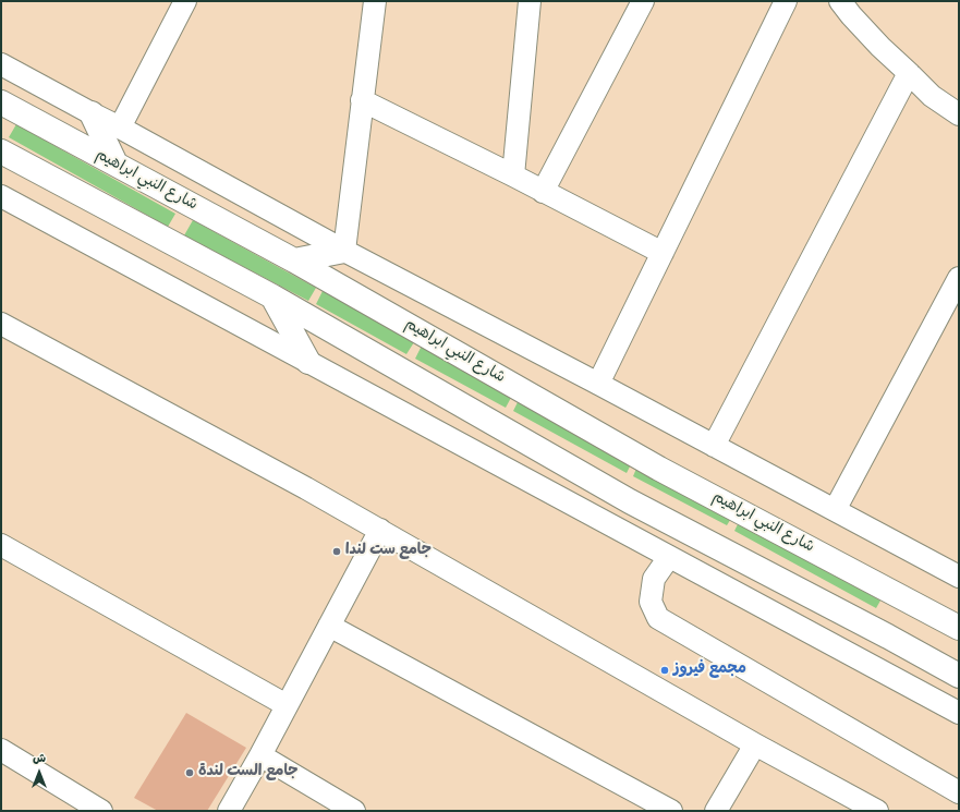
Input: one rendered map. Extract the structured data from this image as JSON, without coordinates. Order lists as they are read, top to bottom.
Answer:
{
  "streets": {
    "main road": ["شارع النبي ابراهيم"]
  },
  "places": ["جامع ست لندا", "مجمع فيروز", "جامع الست لندة"],
  "north": "top"
}
